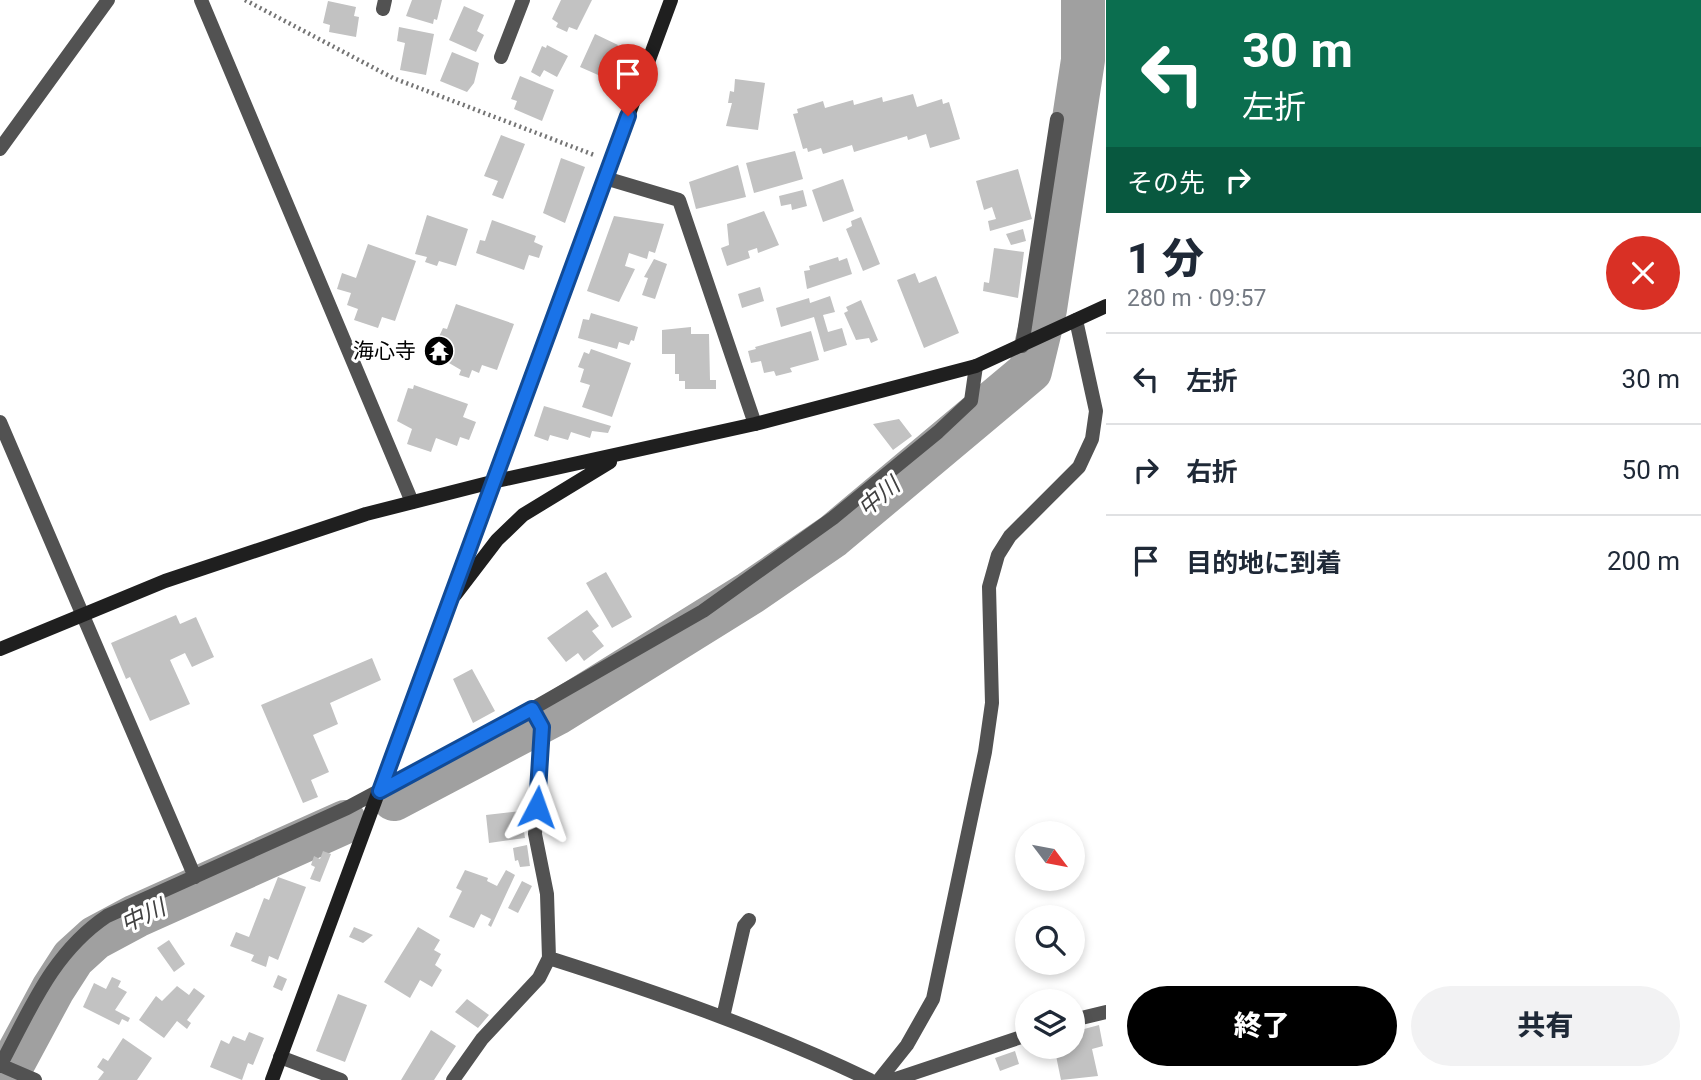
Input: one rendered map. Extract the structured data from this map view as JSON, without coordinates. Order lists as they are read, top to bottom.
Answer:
{
  "water": ["中川"],
  "places": {
    "temple": ["海心寺"]
  },
  "north": "bottom right",
  "page": {
    "turn": ["30 m", "左折"],
    "then": "その先",
    "heading": ["1 分", "280 m · 09:57"],
    "list": [
      {
        "name": "左折",
        "value": "30 m"
      },
      {
        "name": "右折",
        "value": "50 m"
      },
      {
        "name": "目的地に到着",
        "value": "200 m"
      }
    ],
    "buttons": ["終了", "共有"]
  }
}
